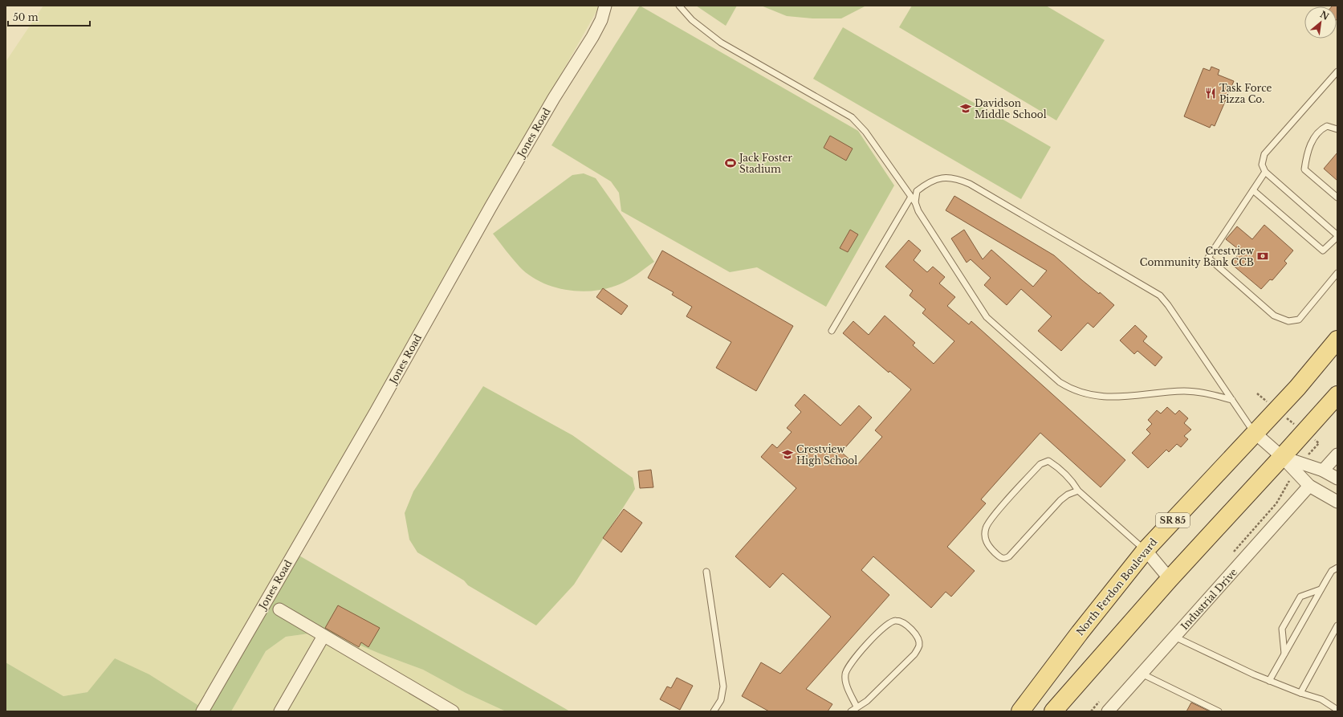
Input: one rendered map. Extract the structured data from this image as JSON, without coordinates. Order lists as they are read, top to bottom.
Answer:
{
  "streets": {
    "main road": ["SR 85", "North Ferdon Boulevard"],
    "street": ["Jones Road", "Industrial Drive"]
  },
  "places": {
    "restaurant": ["Task Force Pizza Co."],
    "school or university": ["Davidson Middle School", "Crestview High School"],
    "sports": ["Jack Foster Stadium"],
    "bank": ["Crestview Community Bank CCB"]
  },
  "scale_bar": "50 m",
  "north": "top right"
}
